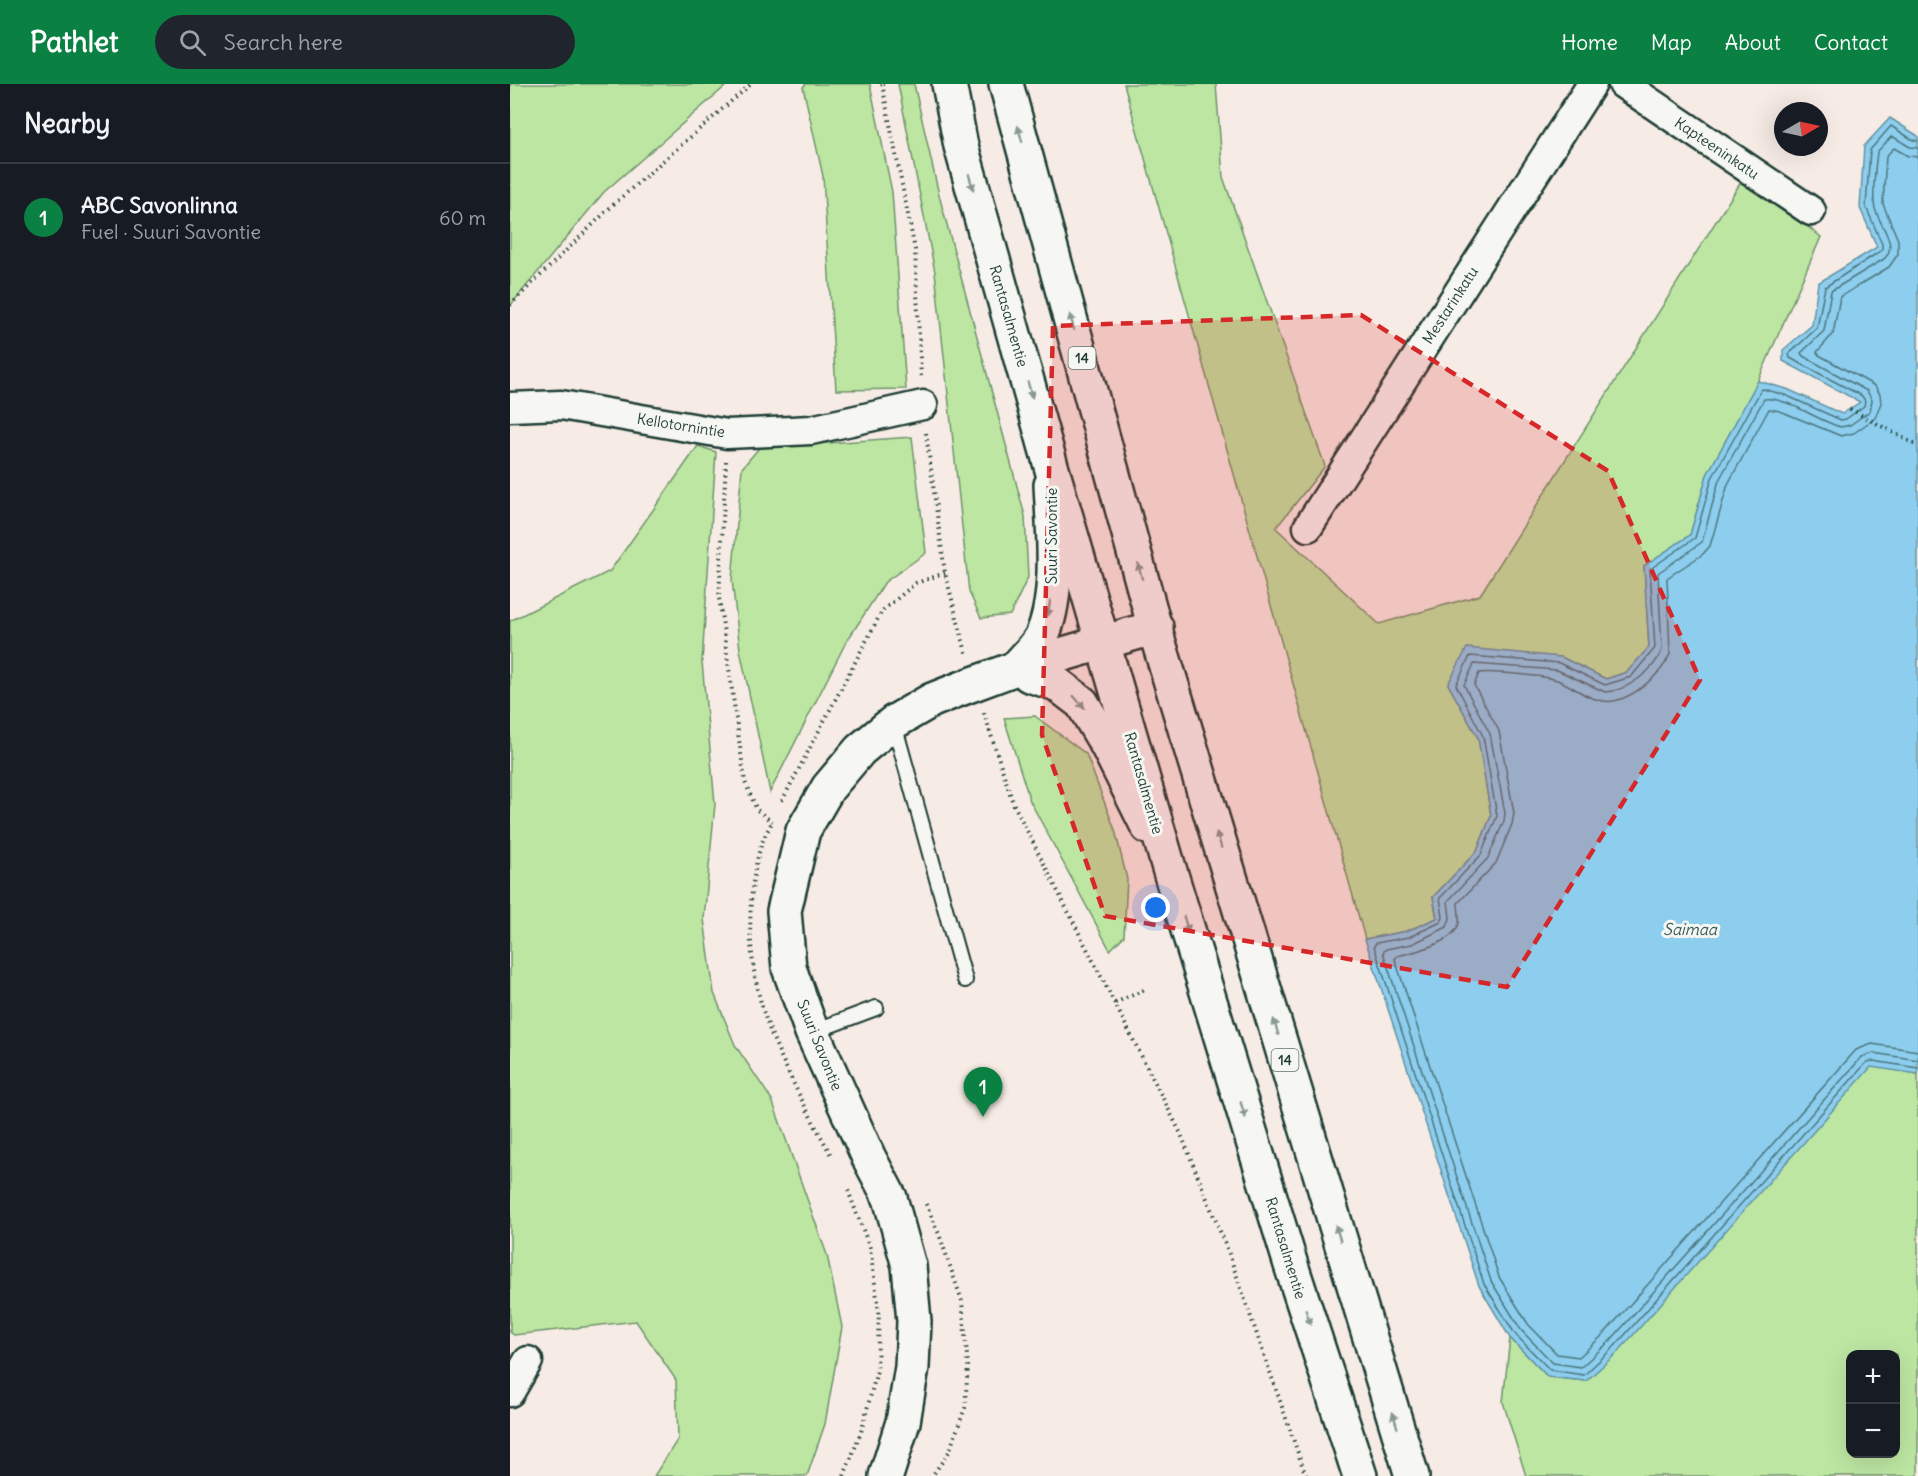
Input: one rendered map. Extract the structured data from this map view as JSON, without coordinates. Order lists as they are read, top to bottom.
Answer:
{
  "streets": {
    "main road": ["Rantasalmentie", "14", "Suuri Savontie"],
    "street": ["Kapteeninkatu", "Mestarinkatu", "Kellotornintie"]
  },
  "crossings": [
    ["Rantasalmentie", "Suuri Savontie"],
    ["14", "Suuri Savontie"]
  ],
  "water": ["Saimaa"],
  "north": "right",
  "page": {
    "header": "Pathlet",
    "search": "Search here",
    "nav": [
      "Home",
      "Map",
      "About",
      "Contact"
    ],
    "heading": "Nearby",
    "list": [
      {
        "mark": "1",
        "name": "ABC Savonlinna",
        "note": "Fuel · Suuri Savontie",
        "value": "60 m"
      }
    ],
    "pins": "1",
    "map_buttons": ["+", "−"]
  }
}
